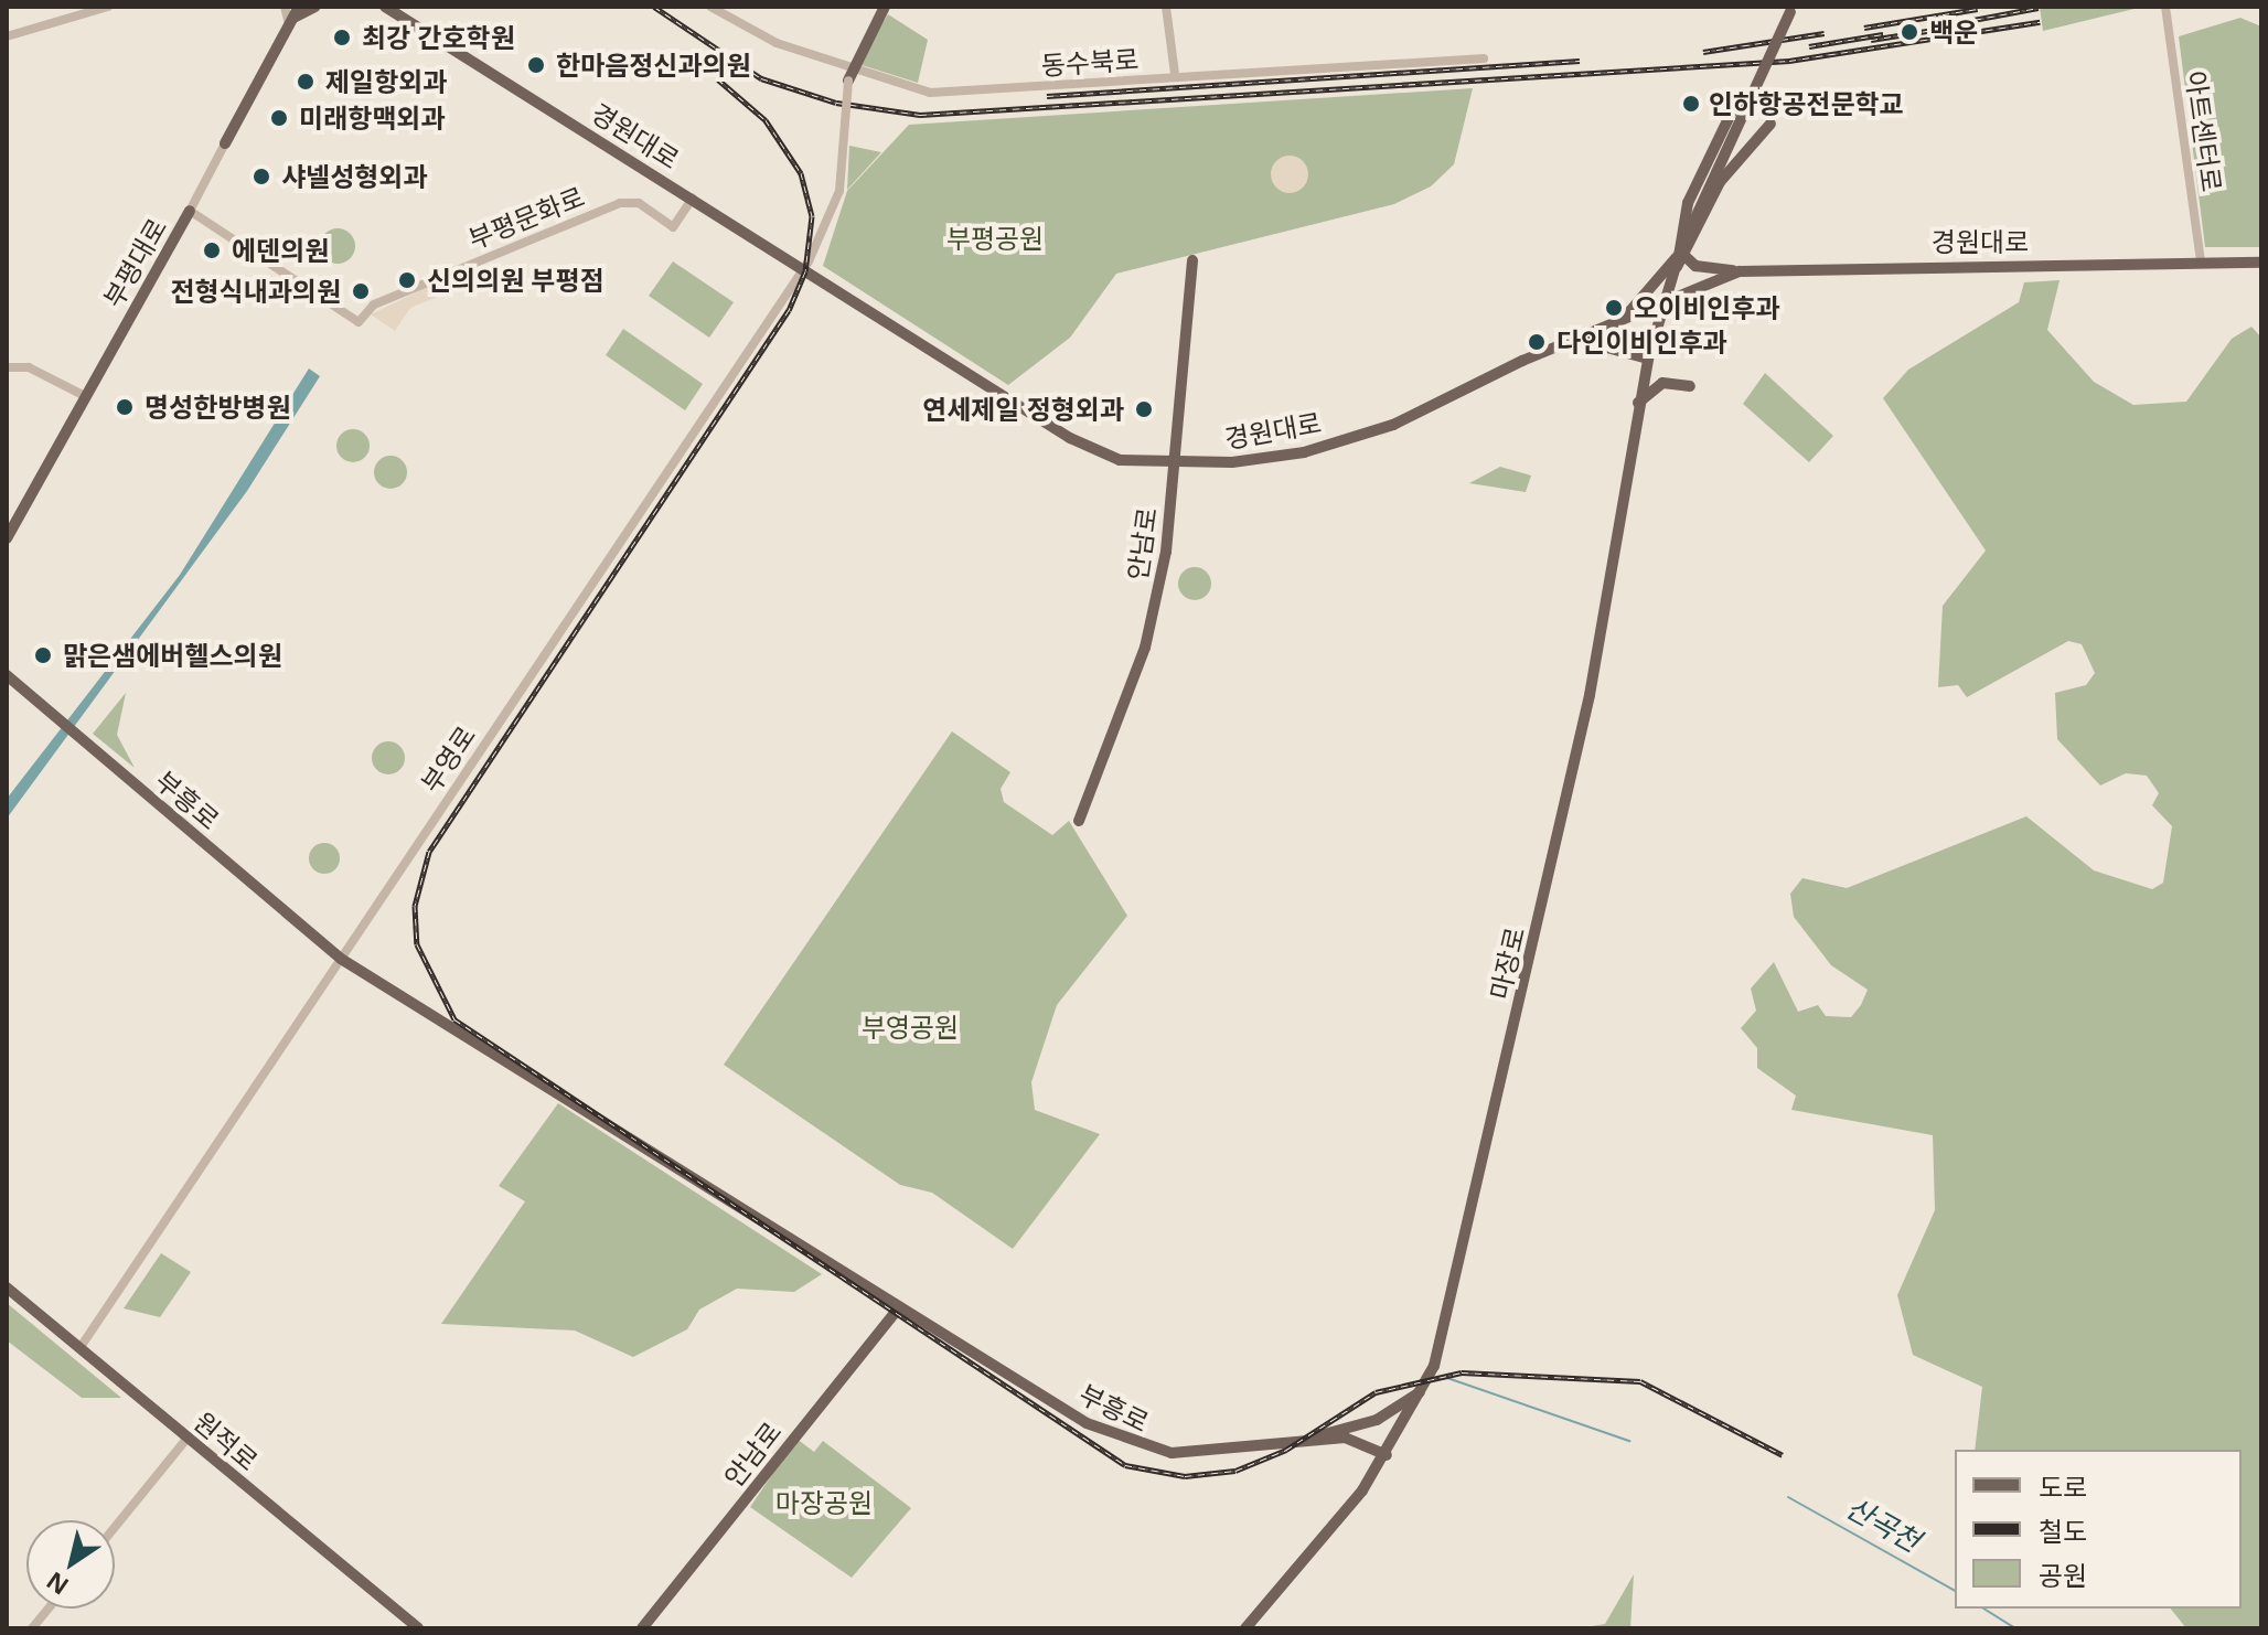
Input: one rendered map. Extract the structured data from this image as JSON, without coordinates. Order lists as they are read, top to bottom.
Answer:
{
  "streets": {
    "main road": [
      "경원대로",
      "부평대로",
      "안남로",
      "부흥로",
      "마장로",
      "원적로"
    ],
    "street": [
      "동수북로",
      "아트센터로",
      "부평문화로",
      "부영로"
    ]
  },
  "crossings": [
    ["아트센터로", "경원대로"],
    ["경원대로", "부평문화로"],
    ["경원대로", "안남로"],
    ["경원대로", "부영로"],
    ["경원대로", "마장로"],
    ["부평문화로", "부평대로"],
    ["안남로", "부흥로"],
    ["부영로", "부흥로"],
    ["부영로", "원적로"],
    ["부흥로", "마장로"]
  ],
  "water": ["산곡천"],
  "parks": ["부평공원", "부영공원", "마장공원"],
  "places": [
    "백운",
    "최강 간호학원",
    "한마음정신과의원",
    "제일항외과",
    "인하항공전문학교",
    "미래항맥외과",
    "샤넬성형외과",
    "에덴의원",
    "신의의원 부평점",
    "전형식내과의원",
    "오이비인후과",
    "다인이비인후과",
    "명성한방병원",
    "연세제일 정형외과",
    "맑은샘에버헬스의원"
  ],
  "legend": ["도로", "철도", "공원"],
  "north": "bottom left"
}
